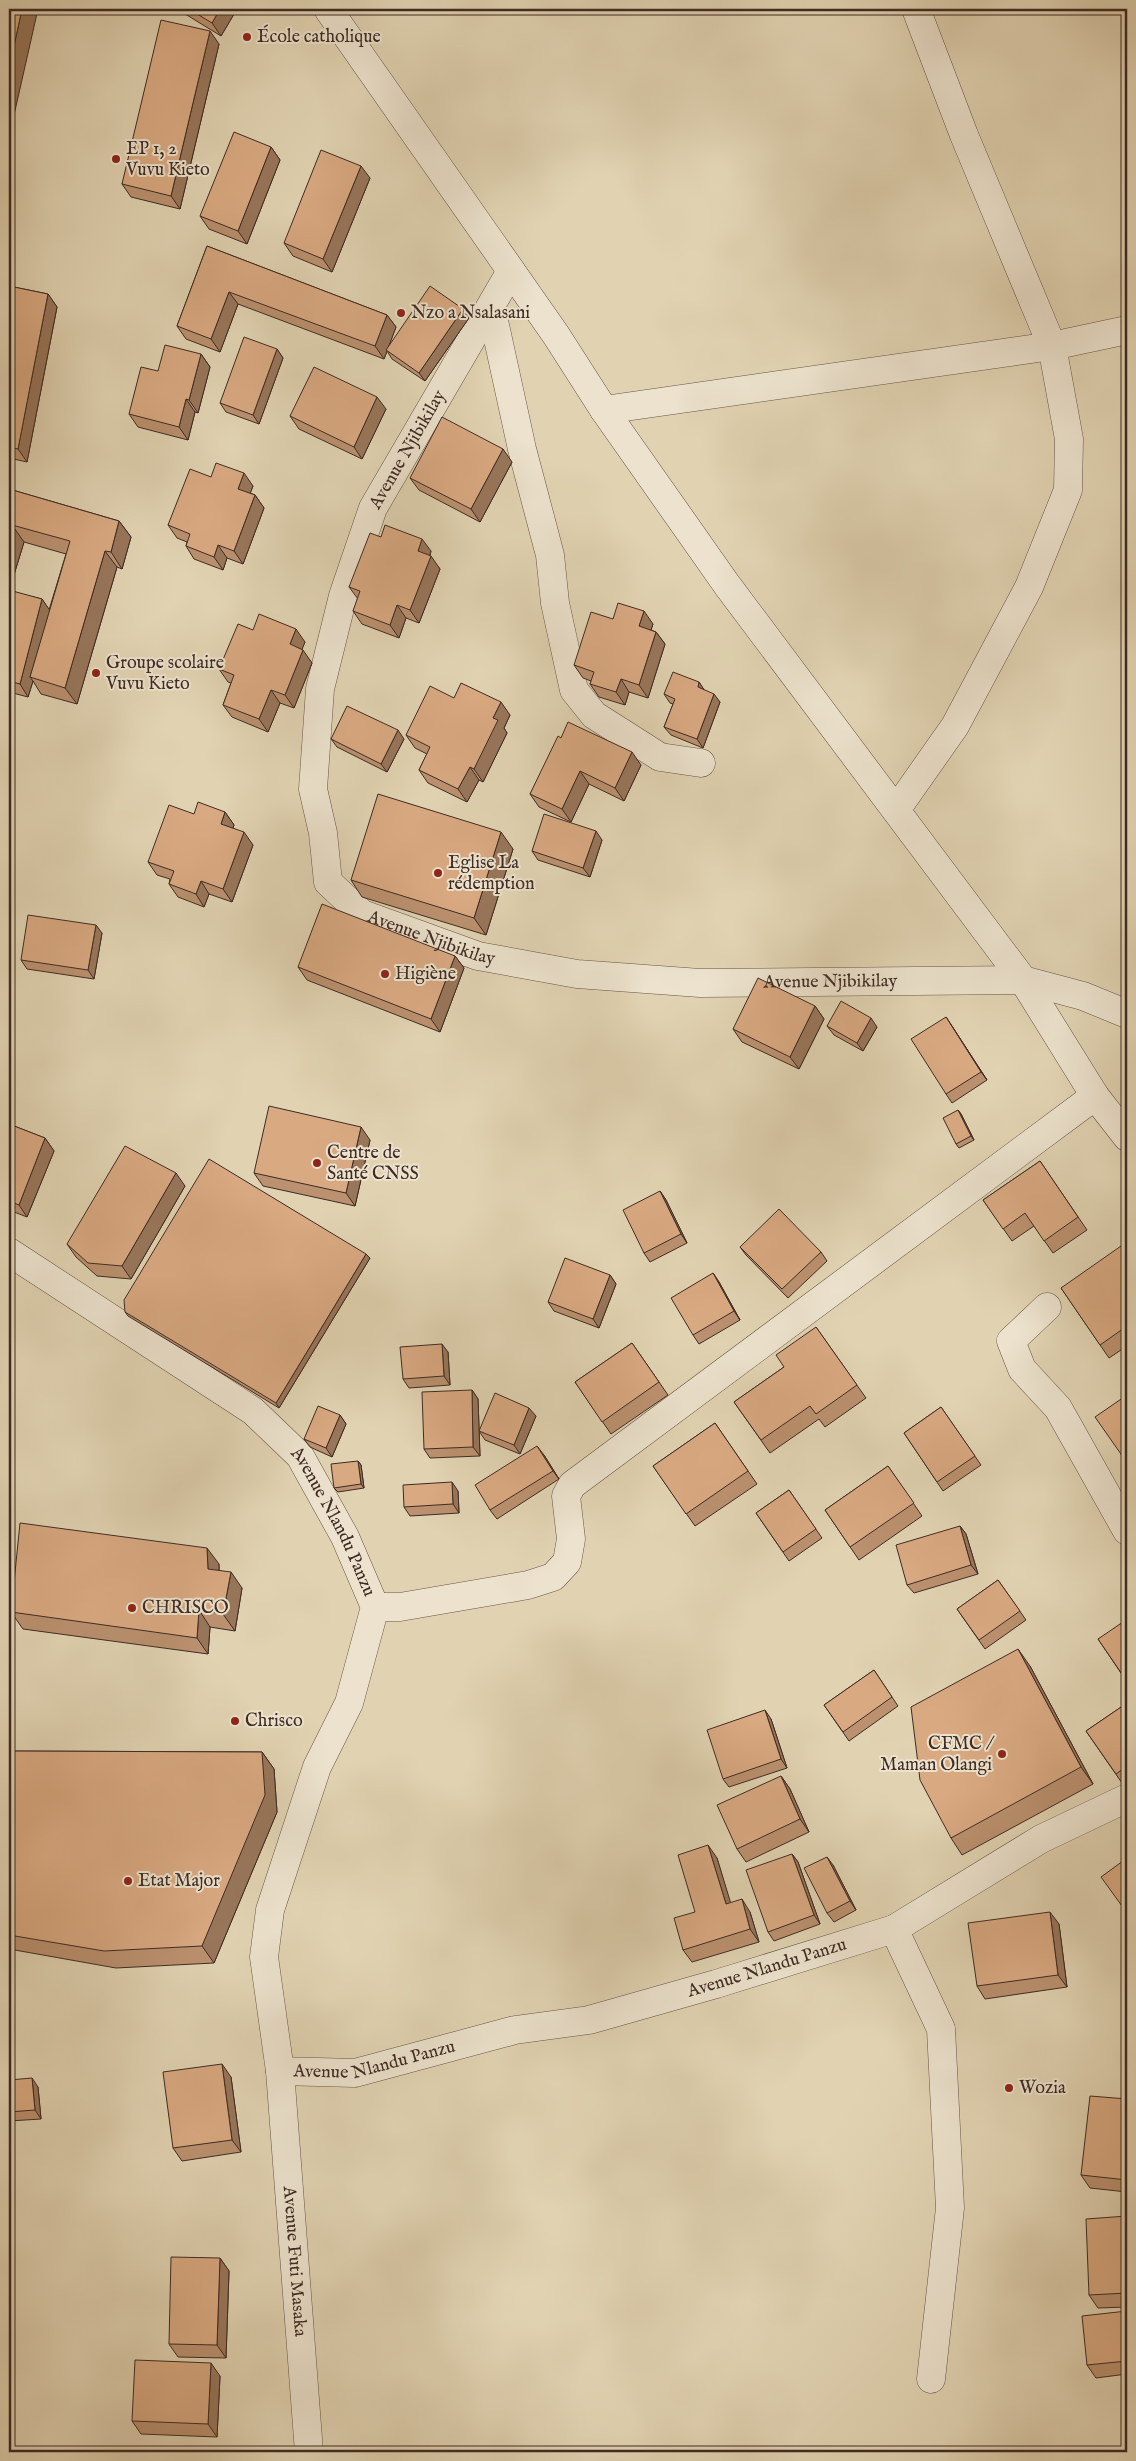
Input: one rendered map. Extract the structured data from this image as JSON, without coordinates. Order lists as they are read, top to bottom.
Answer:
{
  "streets": {
    "street": ["Avenue Njibikilay", "Avenue Nlandu Panzu", "Avenue Futi Masaka"]
  },
  "crossings": [
    ["Avenue Nlandu Panzu", "Avenue Futi Masaka"]
  ],
  "places": [
    "École catholique",
    "EP 1, 2 Vuvu Kieto",
    "Nzo a Nsalasani",
    "Groupe scolaire Vuvu Kieto",
    "Eglise La rédemption",
    "Higiène",
    "Centre de Santé CNSS",
    "CHRISCO",
    "Chrisco",
    "CFMC / Maman Olangi",
    "Etat Major",
    "Wozia"
  ]
}
